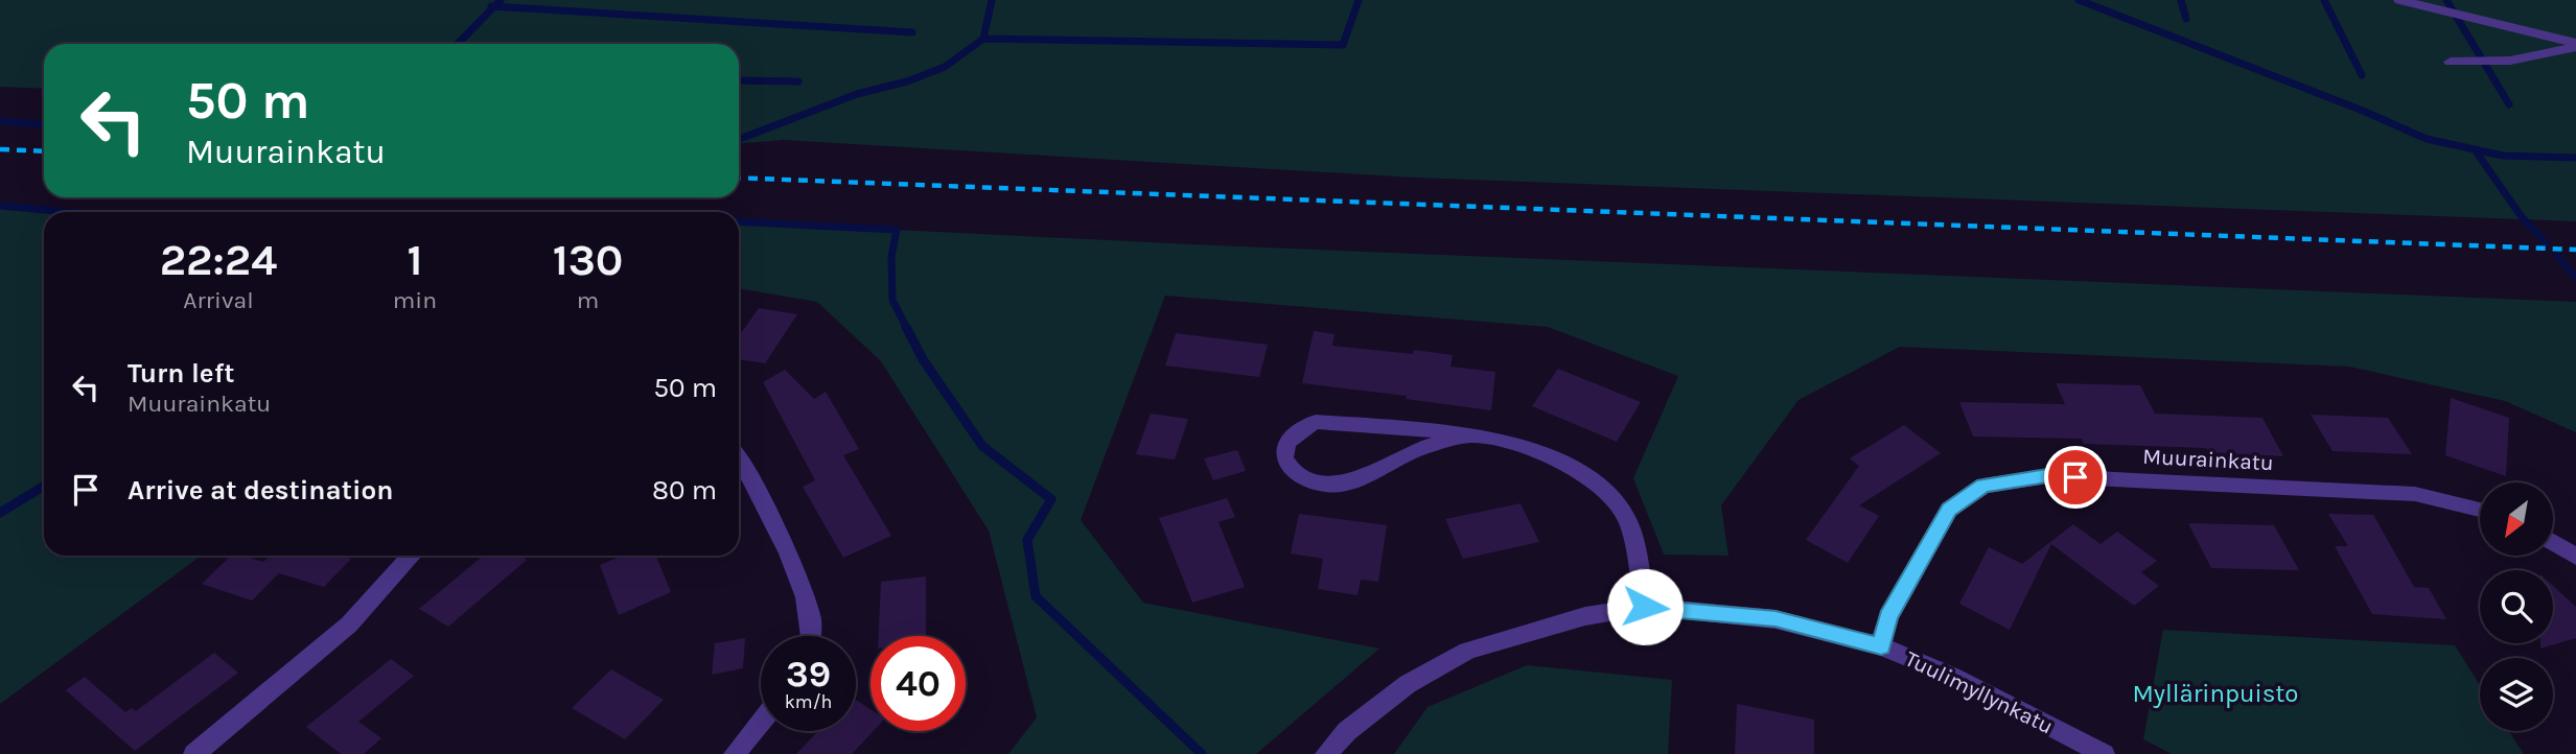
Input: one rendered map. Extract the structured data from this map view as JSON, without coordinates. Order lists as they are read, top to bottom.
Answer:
{
  "streets": {
    "street": ["Muurainkatu", "Tuulimyllynkatu"]
  },
  "crossings": [
    ["Muurainkatu", "Tuulimyllynkatu"]
  ],
  "parks": ["Myllärinpuisto"],
  "north": "bottom left",
  "page": {
    "turn": ["50 m", "Muurainkatu"],
    "eta": [
      "22:24",
      "Arrival",
      "1",
      "min",
      "130",
      "m"
    ],
    "list": [
      {
        "name": "Turn left",
        "note": "Muurainkatu",
        "value": "50 m"
      },
      {
        "name": "Arrive at destination",
        "value": "80 m"
      }
    ],
    "speed": "39 km/h",
    "limit": "40"
  }
}
